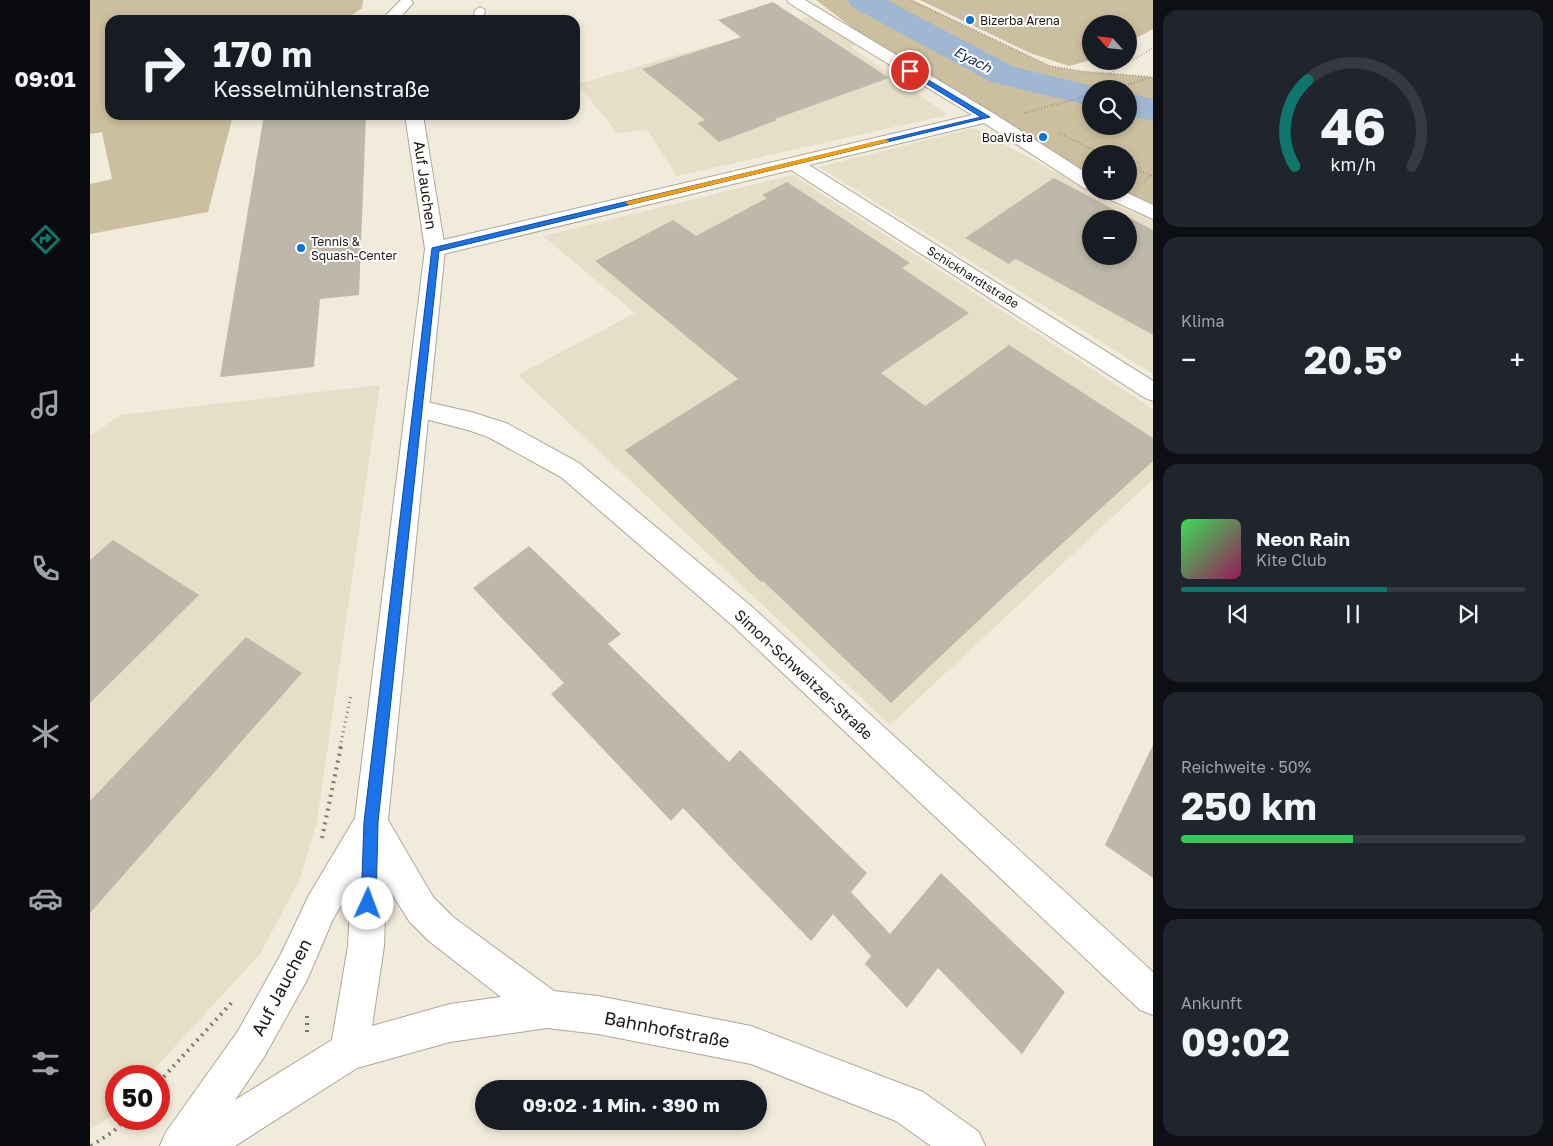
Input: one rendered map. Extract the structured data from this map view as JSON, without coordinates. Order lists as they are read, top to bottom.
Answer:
{
  "streets": {
    "street": [
      "Auf Jauchen",
      "Schickhardtstraße",
      "Simon-Schweitzer-Straße",
      "Bahnhofstraße"
    ]
  },
  "crossings": [
    ["Auf Jauchen", "Simon-Schweitzer-Straße"],
    ["Auf Jauchen", "Bahnhofstraße"]
  ],
  "water": ["Eyach"],
  "places": ["Bizerba Arena", "BoaVista", "Tennis & Squash-Center"],
  "north": "top left",
  "page": {
    "tabs": "09:01",
    "map_buttons": ["+", "−"],
    "turn": ["170 m", "Kesselmühlenstraße"],
    "tile": [
      "Klima",
      ["Reichweite · 50%", "250 km"],
      ["Ankunft", "09:02"]
    ],
    "heat": ["−", "20.5°", "+"],
    "song": ["Neon Rain", "Kite Club"],
    "limit": "50",
    "trip": "09:02 · 1 Min. · 390 m",
    "gauge": ["46", "km/h"]
  }
}
